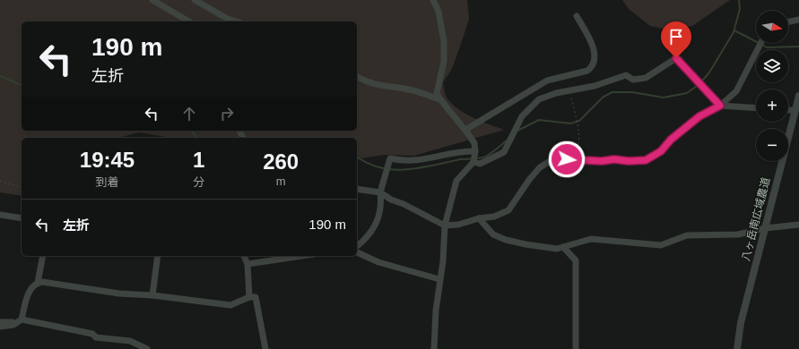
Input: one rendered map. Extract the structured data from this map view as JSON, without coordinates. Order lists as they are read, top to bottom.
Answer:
{
  "streets": {
    "street": ["八ヶ岳南広域農道"]
  },
  "north": "right",
  "page": {
    "map_buttons": ["+", "−"],
    "turn": ["190 m", "左折"],
    "eta": [
      "19:45",
      "到着",
      "1",
      "分",
      "260",
      "m"
    ],
    "list": [
      {
        "name": "左折",
        "value": "190 m"
      }
    ]
  }
}
